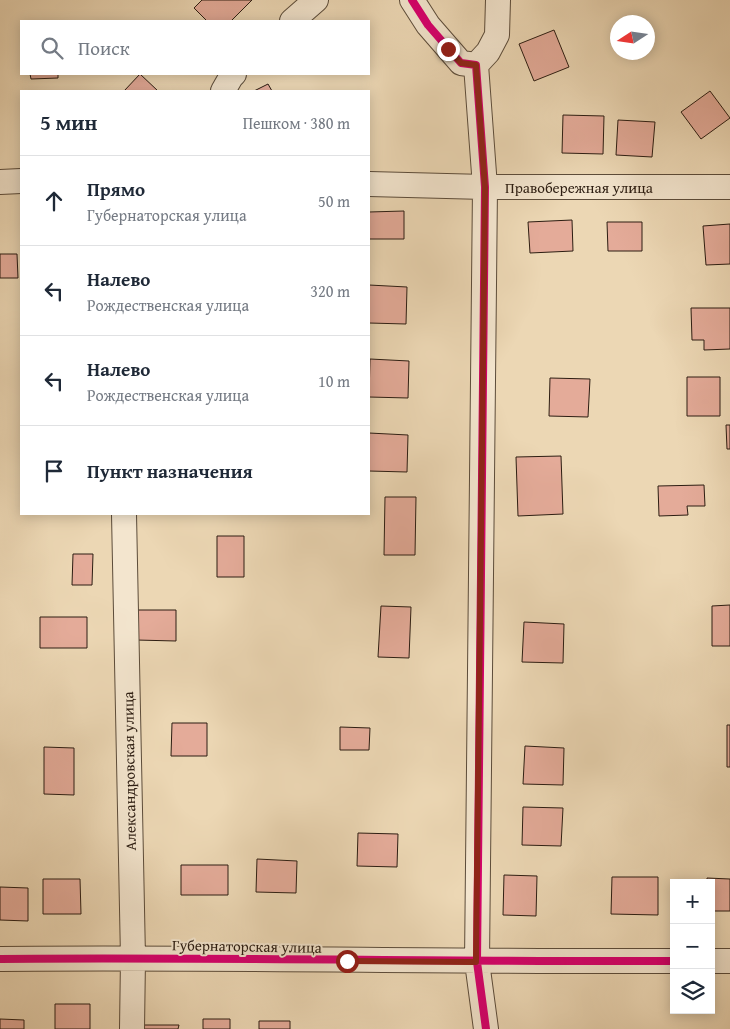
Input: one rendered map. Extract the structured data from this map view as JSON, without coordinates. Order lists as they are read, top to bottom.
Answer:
{
  "streets": {
    "street": ["Правобережная улица", "Александровская улица", "Губернаторская улица"]
  },
  "crossings": [
    ["Александровская улица", "Губернаторская улица"]
  ],
  "north": "left",
  "page": {
    "search": "Поиск",
    "heading": ["5 мин", "Пешком · 380 m"],
    "list": [
      ["Прямо", "Губернаторская улица", "50 m"],
      ["Налево", "Рождественская улица", "320 m"],
      ["Налево", "Рождественская улица", "10 m"],
      "Пункт назначения"
    ],
    "map_buttons": ["+", "−"]
  }
}
